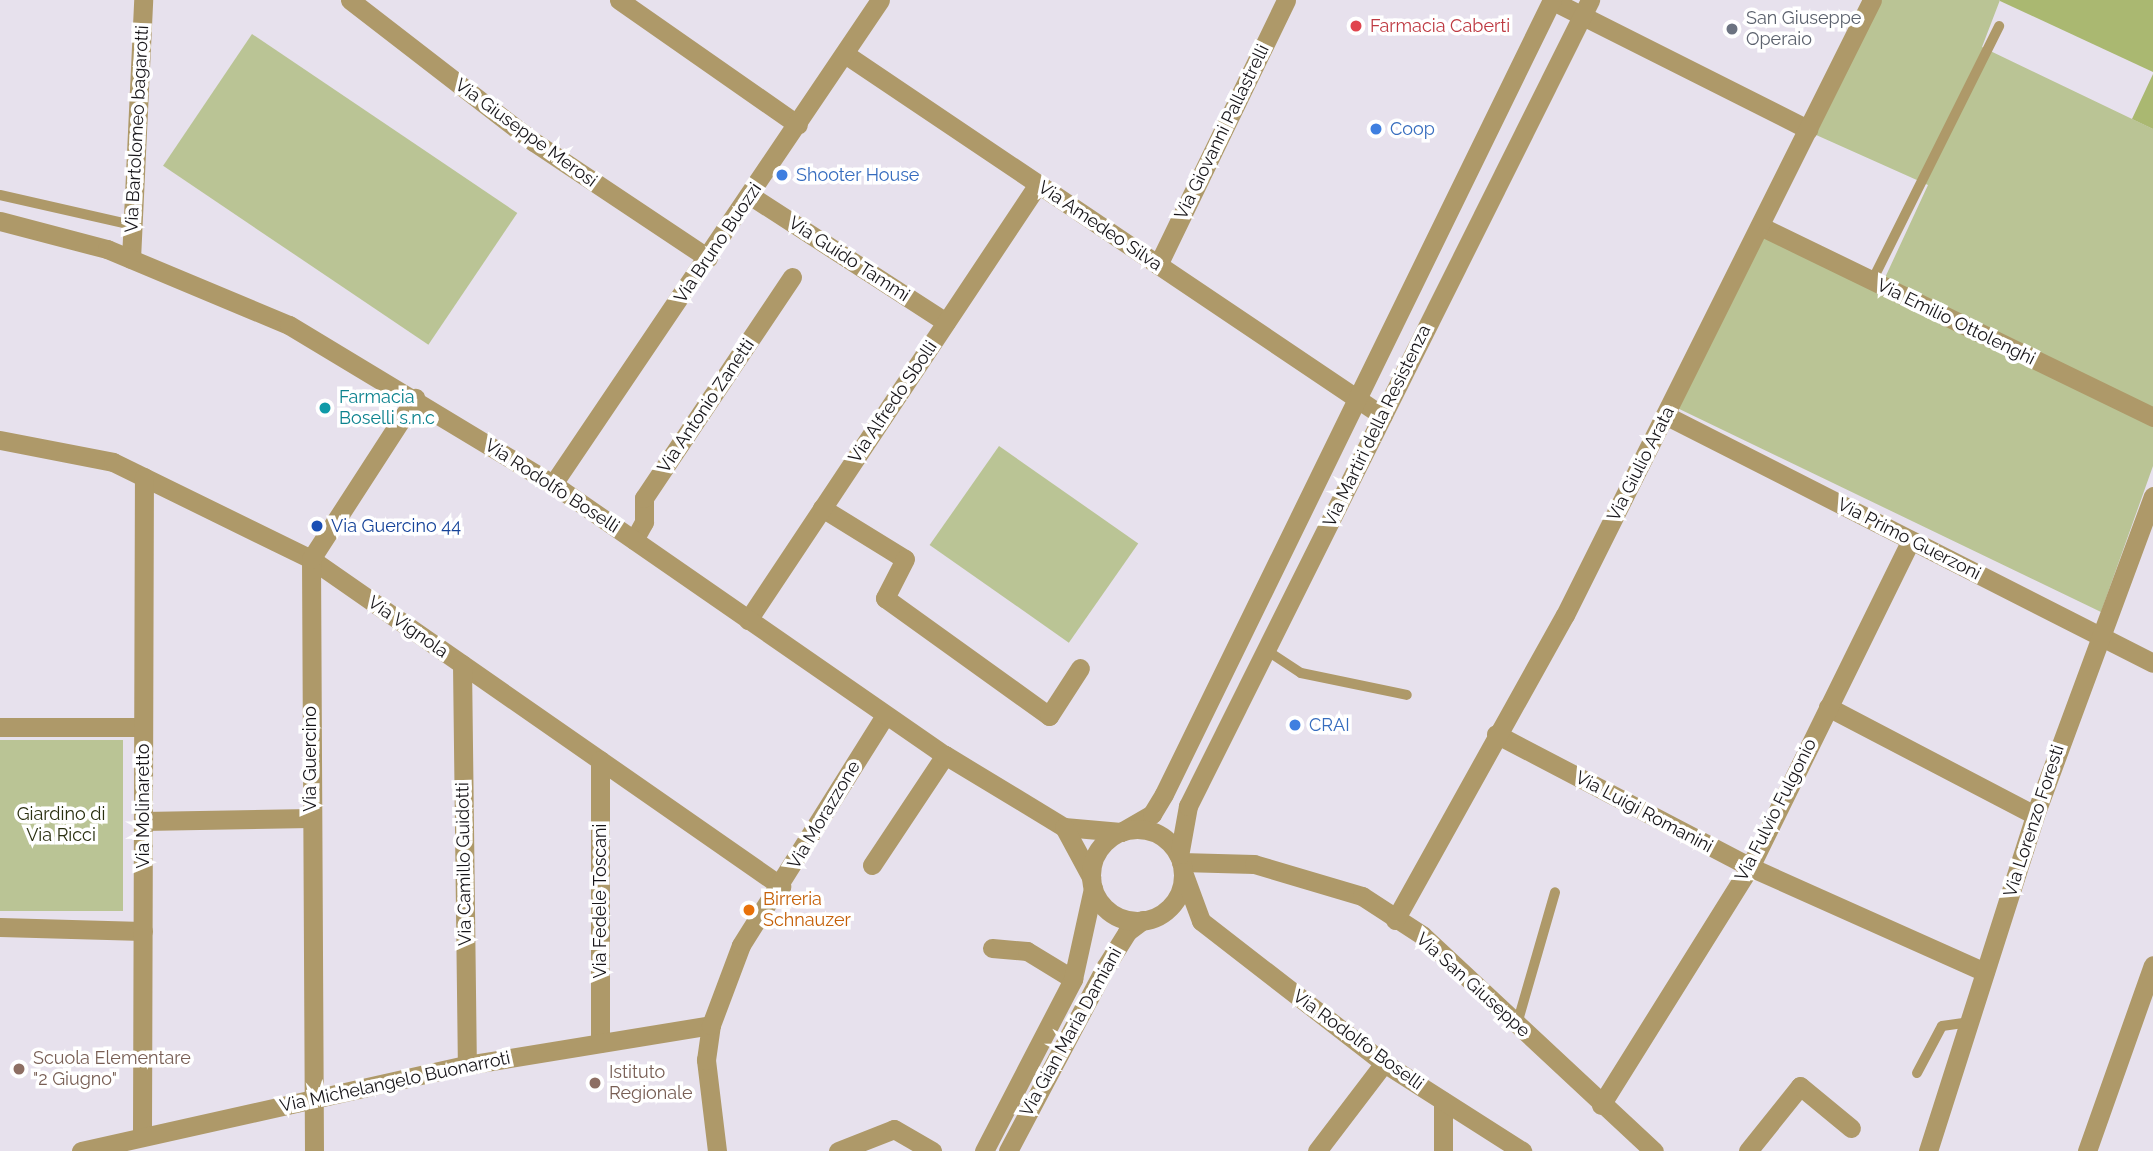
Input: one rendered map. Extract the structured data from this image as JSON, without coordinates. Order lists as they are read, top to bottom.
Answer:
{
  "streets": {
    "street": [
      "Via Bartolomeo bagarotti",
      "Via Giovanni Pallastrelli",
      "Via Giuseppe Merosi",
      "Via Amedeo Silva",
      "Via Bruno Buozzi",
      "Via Guido Tammi",
      "Via Emilio Ottolenghi",
      "Via Alfredo Sbolli",
      "Via Antonio Zanetti",
      "Via Martiri della Resistenza",
      "Via Giulio Arata",
      "Via Rodolfo Boselli",
      "Via Primo Guerzoni",
      "Via Vignola",
      "Via Guercino",
      "Via Molinaretto",
      "Via Fulvio Fulgonio",
      "Via Luigi Romanini",
      "Via Morazzone",
      "Via Lorenzo Foresti",
      "Via Camillo Guidotti",
      "Via Fedele Toscani",
      "Via San Giuseppe",
      "Via Gian Maria Damiani",
      "Via Michelangelo Buonarroti"
    ]
  },
  "crossings": [
    ["Via Bartolomeo bagarotti", "Via Rodolfo Boselli"],
    ["Via Giovanni Pallastrelli", "Via Amedeo Silva"],
    ["Via Giuseppe Merosi", "Via Bruno Buozzi"],
    ["Via Amedeo Silva", "Via Bruno Buozzi"],
    ["Via Amedeo Silva", "Via Alfredo Sbolli"],
    ["Via Amedeo Silva", "Via Martiri della Resistenza"],
    ["Via Bruno Buozzi", "Via Guido Tammi"],
    ["Via Bruno Buozzi", "Via Rodolfo Boselli"],
    ["Via Guido Tammi", "Via Alfredo Sbolli"],
    ["Via Emilio Ottolenghi", "Via Giulio Arata"],
    ["Via Alfredo Sbolli", "Via Rodolfo Boselli"],
    ["Via Antonio Zanetti", "Via Rodolfo Boselli"],
    ["Via Martiri della Resistenza", "Via Rodolfo Boselli"],
    ["Via Martiri della Resistenza", "Via San Giuseppe"],
    ["Via Martiri della Resistenza", "Via Gian Maria Damiani"],
    ["Via Giulio Arata", "Via Primo Guerzoni"],
    ["Via Giulio Arata", "Via Luigi Romanini"],
    ["Via Giulio Arata", "Via San Giuseppe"],
    ["Via Rodolfo Boselli", "Via Morazzone"],
    ["Via Rodolfo Boselli", "Via San Giuseppe"],
    ["Via Rodolfo Boselli", "Via Gian Maria Damiani"],
    ["Via Primo Guerzoni", "Via Fulvio Fulgonio"],
    ["Via Primo Guerzoni", "Via Lorenzo Foresti"],
    ["Via Vignola", "Via Guercino"],
    ["Via Vignola", "Via Molinaretto"],
    ["Via Vignola", "Via Morazzone"],
    ["Via Vignola", "Via Camillo Guidotti"],
    ["Via Vignola", "Via Fedele Toscani"],
    ["Via Guercino", "Via Michelangelo Buonarroti"],
    ["Via Molinaretto", "Via Michelangelo Buonarroti"],
    ["Via Fulvio Fulgonio", "Via Luigi Romanini"],
    ["Via Fulvio Fulgonio", "Via San Giuseppe"],
    ["Via Luigi Romanini", "Via Lorenzo Foresti"],
    ["Via Morazzone", "Via Michelangelo Buonarroti"],
    ["Via Camillo Guidotti", "Via Michelangelo Buonarroti"],
    ["Via Fedele Toscani", "Via Michelangelo Buonarroti"],
    ["Via San Giuseppe", "Via Gian Maria Damiani"]
  ],
  "parks": ["Giardino di Via Ricci"],
  "places": [
    "Farmacia Caberti",
    "San Giuseppe Operaio",
    "Coop",
    "Shooter House",
    "Farmacia Boselli s.n.c",
    "Via Guercino 44",
    "CRAI",
    "Birreria Schnauzer",
    "Scuola Elementare \"2 Giugno\"",
    "Istituto Regionale"
  ]
}
